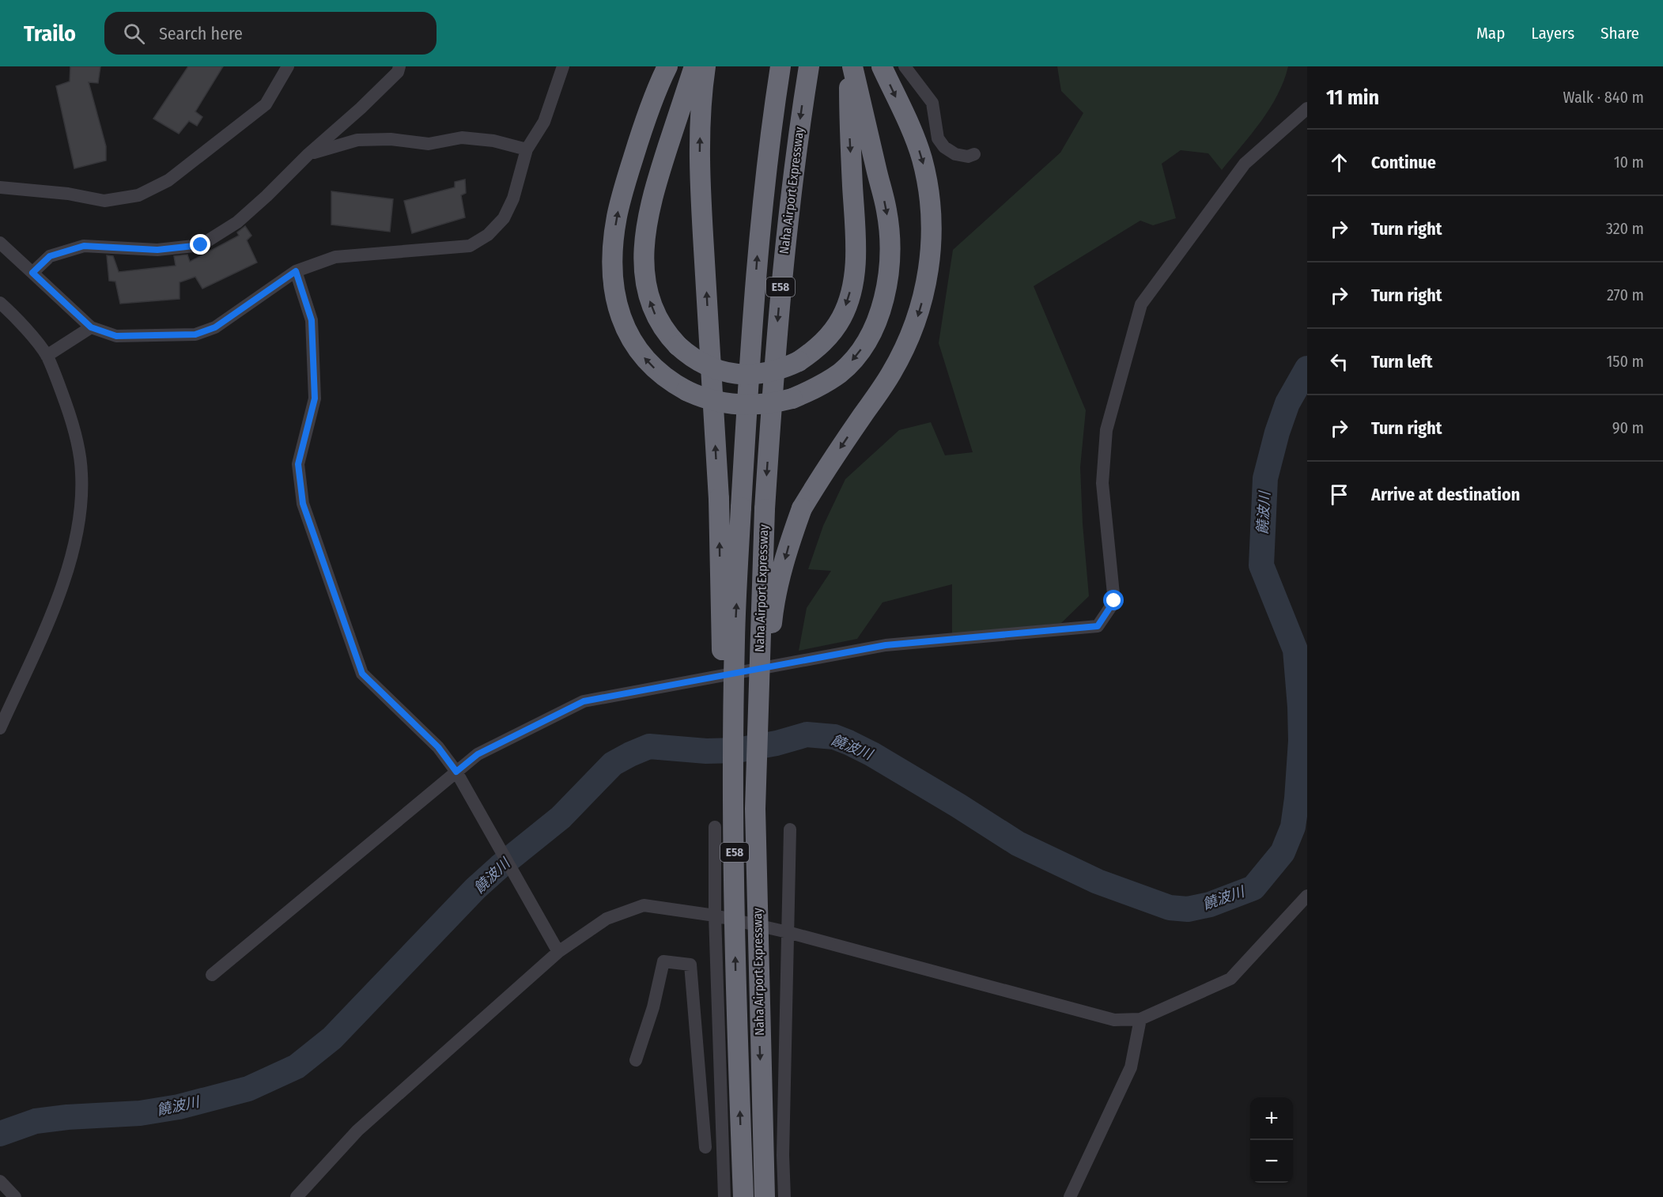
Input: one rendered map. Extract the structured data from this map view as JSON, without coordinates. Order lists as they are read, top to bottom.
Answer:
{
  "streets": {
    "highway": ["Naha Airport Expressway", "E58"]
  },
  "water": ["饒波川"],
  "page": {
    "header": "Trailo",
    "search": "Search here",
    "nav": ["Map", "Layers", "Share"],
    "heading": ["11 min", "Walk · 840 m"],
    "list": [
      ["Continue", "10 m"],
      ["Turn right", "320 m"],
      ["Turn right", "270 m"],
      ["Turn left", "150 m"],
      ["Turn right", "90 m"],
      "Arrive at destination"
    ],
    "map_buttons": ["+", "−"]
  }
}
